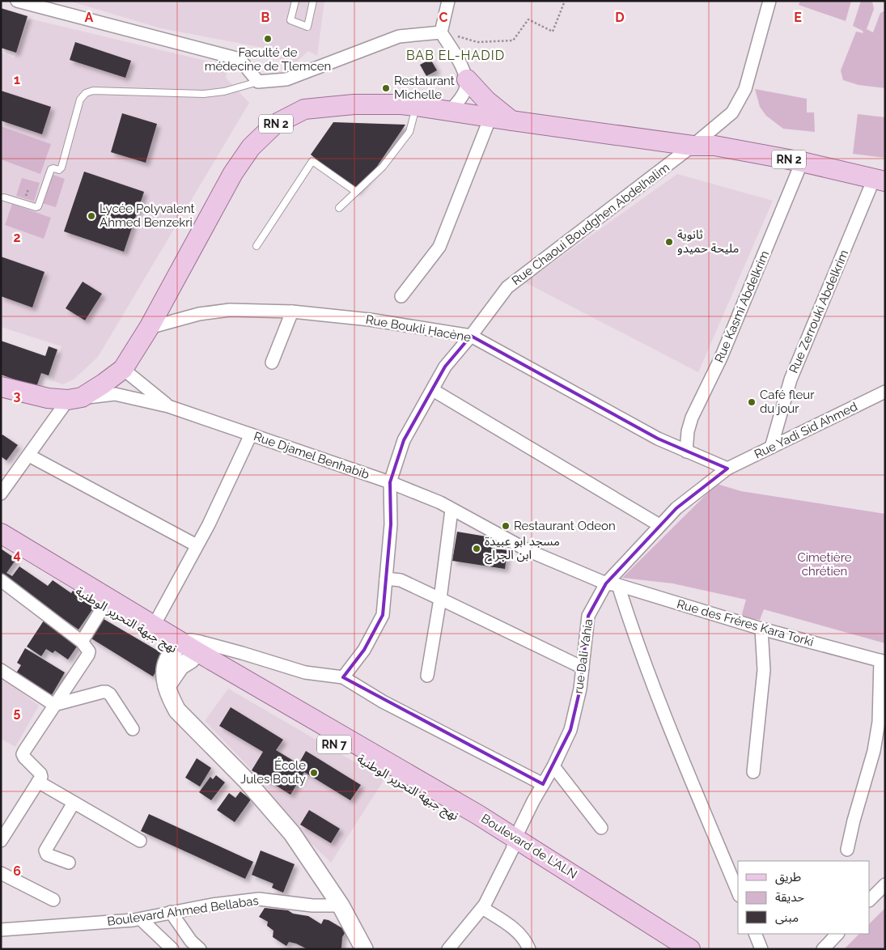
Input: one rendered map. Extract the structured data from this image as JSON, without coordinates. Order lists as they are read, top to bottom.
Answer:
{
  "streets": {
    "main road": [
      "RN 2",
      "نهج جبهة التحرير الوطنية",
      "RN 7",
      "Boulevard de L'ALN"
    ],
    "street": [
      "Rue Chaoui Boudghen Abdelhalim",
      "Rue Kasmi Abdelkrim",
      "Rue Zerrouki Abdelkrim",
      "Rue Boukli Hacène",
      "Rue Yadi Sid Ahmed",
      "Rue Djamel Benhabib",
      "Rue des Fréres Kara Torki",
      "rue Dali Yahia",
      "Boulevard Ahmed Bellabas"
    ]
  },
  "crossings": [
    ["RN 2", "Rue Chaoui Boudghen Abdelhalim"],
    ["RN 2", "Rue Kasmi Abdelkrim"],
    ["RN 2", "Rue Zerrouki Abdelkrim"],
    ["RN 2", "Rue Boukli Hacène"],
    ["Rue Chaoui Boudghen Abdelhalim", "Rue Boukli Hacène"],
    ["Rue Chaoui Boudghen Abdelhalim", "Rue Djamel Benhabib"],
    ["Rue Kasmi Abdelkrim", "Rue Boukli Hacène"],
    ["Rue Zerrouki Abdelkrim", "Rue Yadi Sid Ahmed"],
    ["Rue Boukli Hacène", "Rue Yadi Sid Ahmed"],
    ["Rue Boukli Hacène", "rue Dali Yahia"],
    ["Rue Yadi Sid Ahmed", "rue Dali Yahia"],
    ["Rue Djamel Benhabib", "Rue des Fréres Kara Torki"],
    ["نهج جبهة التحرير الوطنية", "rue Dali Yahia"],
    ["نهج جبهة التحرير الوطنية", "Boulevard de L'ALN"],
    ["Rue des Fréres Kara Torki", "rue Dali Yahia"],
    ["rue Dali Yahia", "Boulevard de L'ALN"]
  ],
  "districts": ["BAB EL-HADID"],
  "parks": ["Cimetière chrétien"],
  "places": [
    "Faculté de médecine de Tlemcen",
    "Restaurant Michelle",
    "Lycée Polyvalent Ahmed Benzekri",
    "ثانوية مليحة حميدو",
    "Café fleur du jour",
    "Restaurant Odeon",
    "مسجد ابو عبيدة ابن الجراح",
    "École Jules Bouty"
  ],
  "legend": ["طريق", "حديقة", "مبنى"],
  "grid": {
    "columns": [
      "A",
      "B",
      "C",
      "D",
      "E"
    ],
    "rows": [
      "1",
      "2",
      "3",
      "4",
      "5",
      "6"
    ]
  }
}
